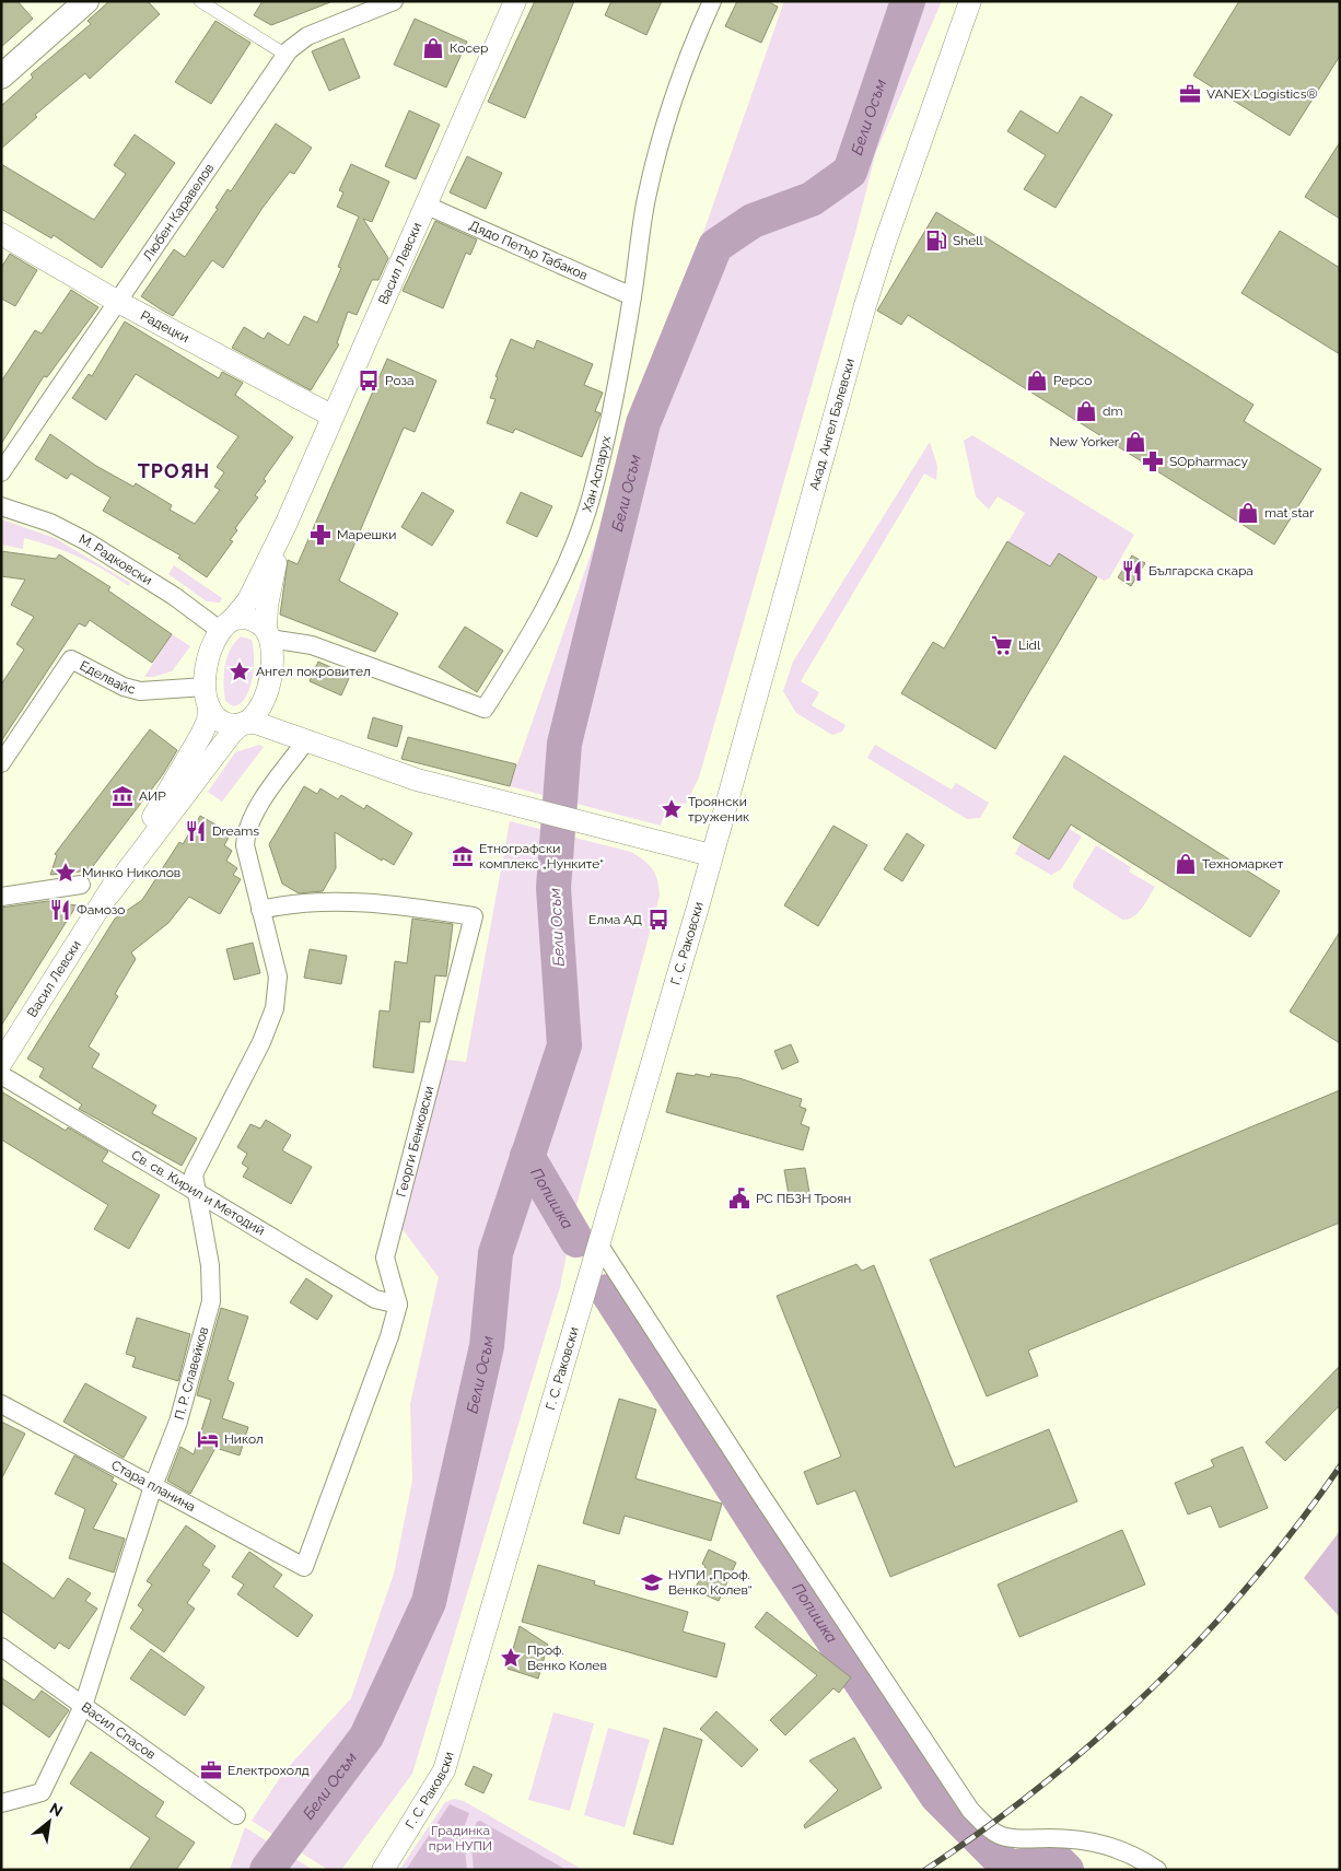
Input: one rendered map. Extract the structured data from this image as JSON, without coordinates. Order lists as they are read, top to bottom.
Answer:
{
  "streets": {
    "street": [
      "Любен Каравелов",
      "Дядо Петър Табаков",
      "Васил Левски",
      "Радецки",
      "Акад. Ангел Балевски",
      "Хан Аспарух",
      "М. Радковски",
      "Еделвайс",
      "Г. С. Раковски",
      "Георги Бенковски",
      "Св. св. Кирил и Методий",
      "П. Р. Славейков",
      "Стара планина",
      "Васил Спасов"
    ]
  },
  "crossings": [
    ["Любен Каравелов", "Радецки"],
    ["Дядо Петър Табаков", "Васил Левски"],
    ["Дядо Петър Табаков", "Хан Аспарух"],
    ["Васил Левски", "Радецки"],
    ["Васил Левски", "Хан Аспарух"],
    ["Васил Левски", "М. Радковски"],
    ["Васил Левски", "Еделвайс"],
    ["Акад. Ангел Балевски", "Г. С. Раковски"],
    ["Хан Аспарух", "М. Радковски"],
    ["Хан Аспарух", "Еделвайс"],
    ["М. Радковски", "Еделвайс"],
    ["Георги Бенковски", "Св. св. Кирил и Методий"],
    ["Георги Бенковски", "П. Р. Славейков"],
    ["Георги Бенковски", "Стара планина"],
    ["Св. св. Кирил и Методий", "П. Р. Славейков"],
    ["Св. св. Кирил и Методий", "Стара планина"],
    ["П. Р. Славейков", "Стара планина"],
    ["П. Р. Славейков", "Васил Спасов"]
  ],
  "districts": ["ТРОЯН"],
  "water": ["Бели Осъм", "Попишка"],
  "parks": ["Градинка при НУПИ"],
  "places": {
    "shop": [
      "Косер",
      "Pepco",
      "dm",
      "New Yorker",
      "mat star",
      "Техномаркет"
    ],
    "office": ["VANEX Logistics®", "Електрохолд"],
    "fuel station": ["Shell"],
    "bus stop": ["Роза", "Елма АД"],
    "pharmacy": ["SOpharmacy", "Марешки"],
    "restaurant": ["Българска скара", "Dreams", "Фамозо"],
    "supermarket": ["Lidl"],
    "place": [
      "Ангел покровител",
      "Троянски труженик",
      "Минко Николов",
      "Проф. Венко Колев"
    ],
    "museum": ["АИР", "Етнографски комплекс „Нунките“"],
    "public building": ["РС ПБЗН Троян"],
    "hotel": ["Никол"],
    "school or university": ["НУПИ „Проф. Венко Колев“"]
  },
  "north": "top right"
}
